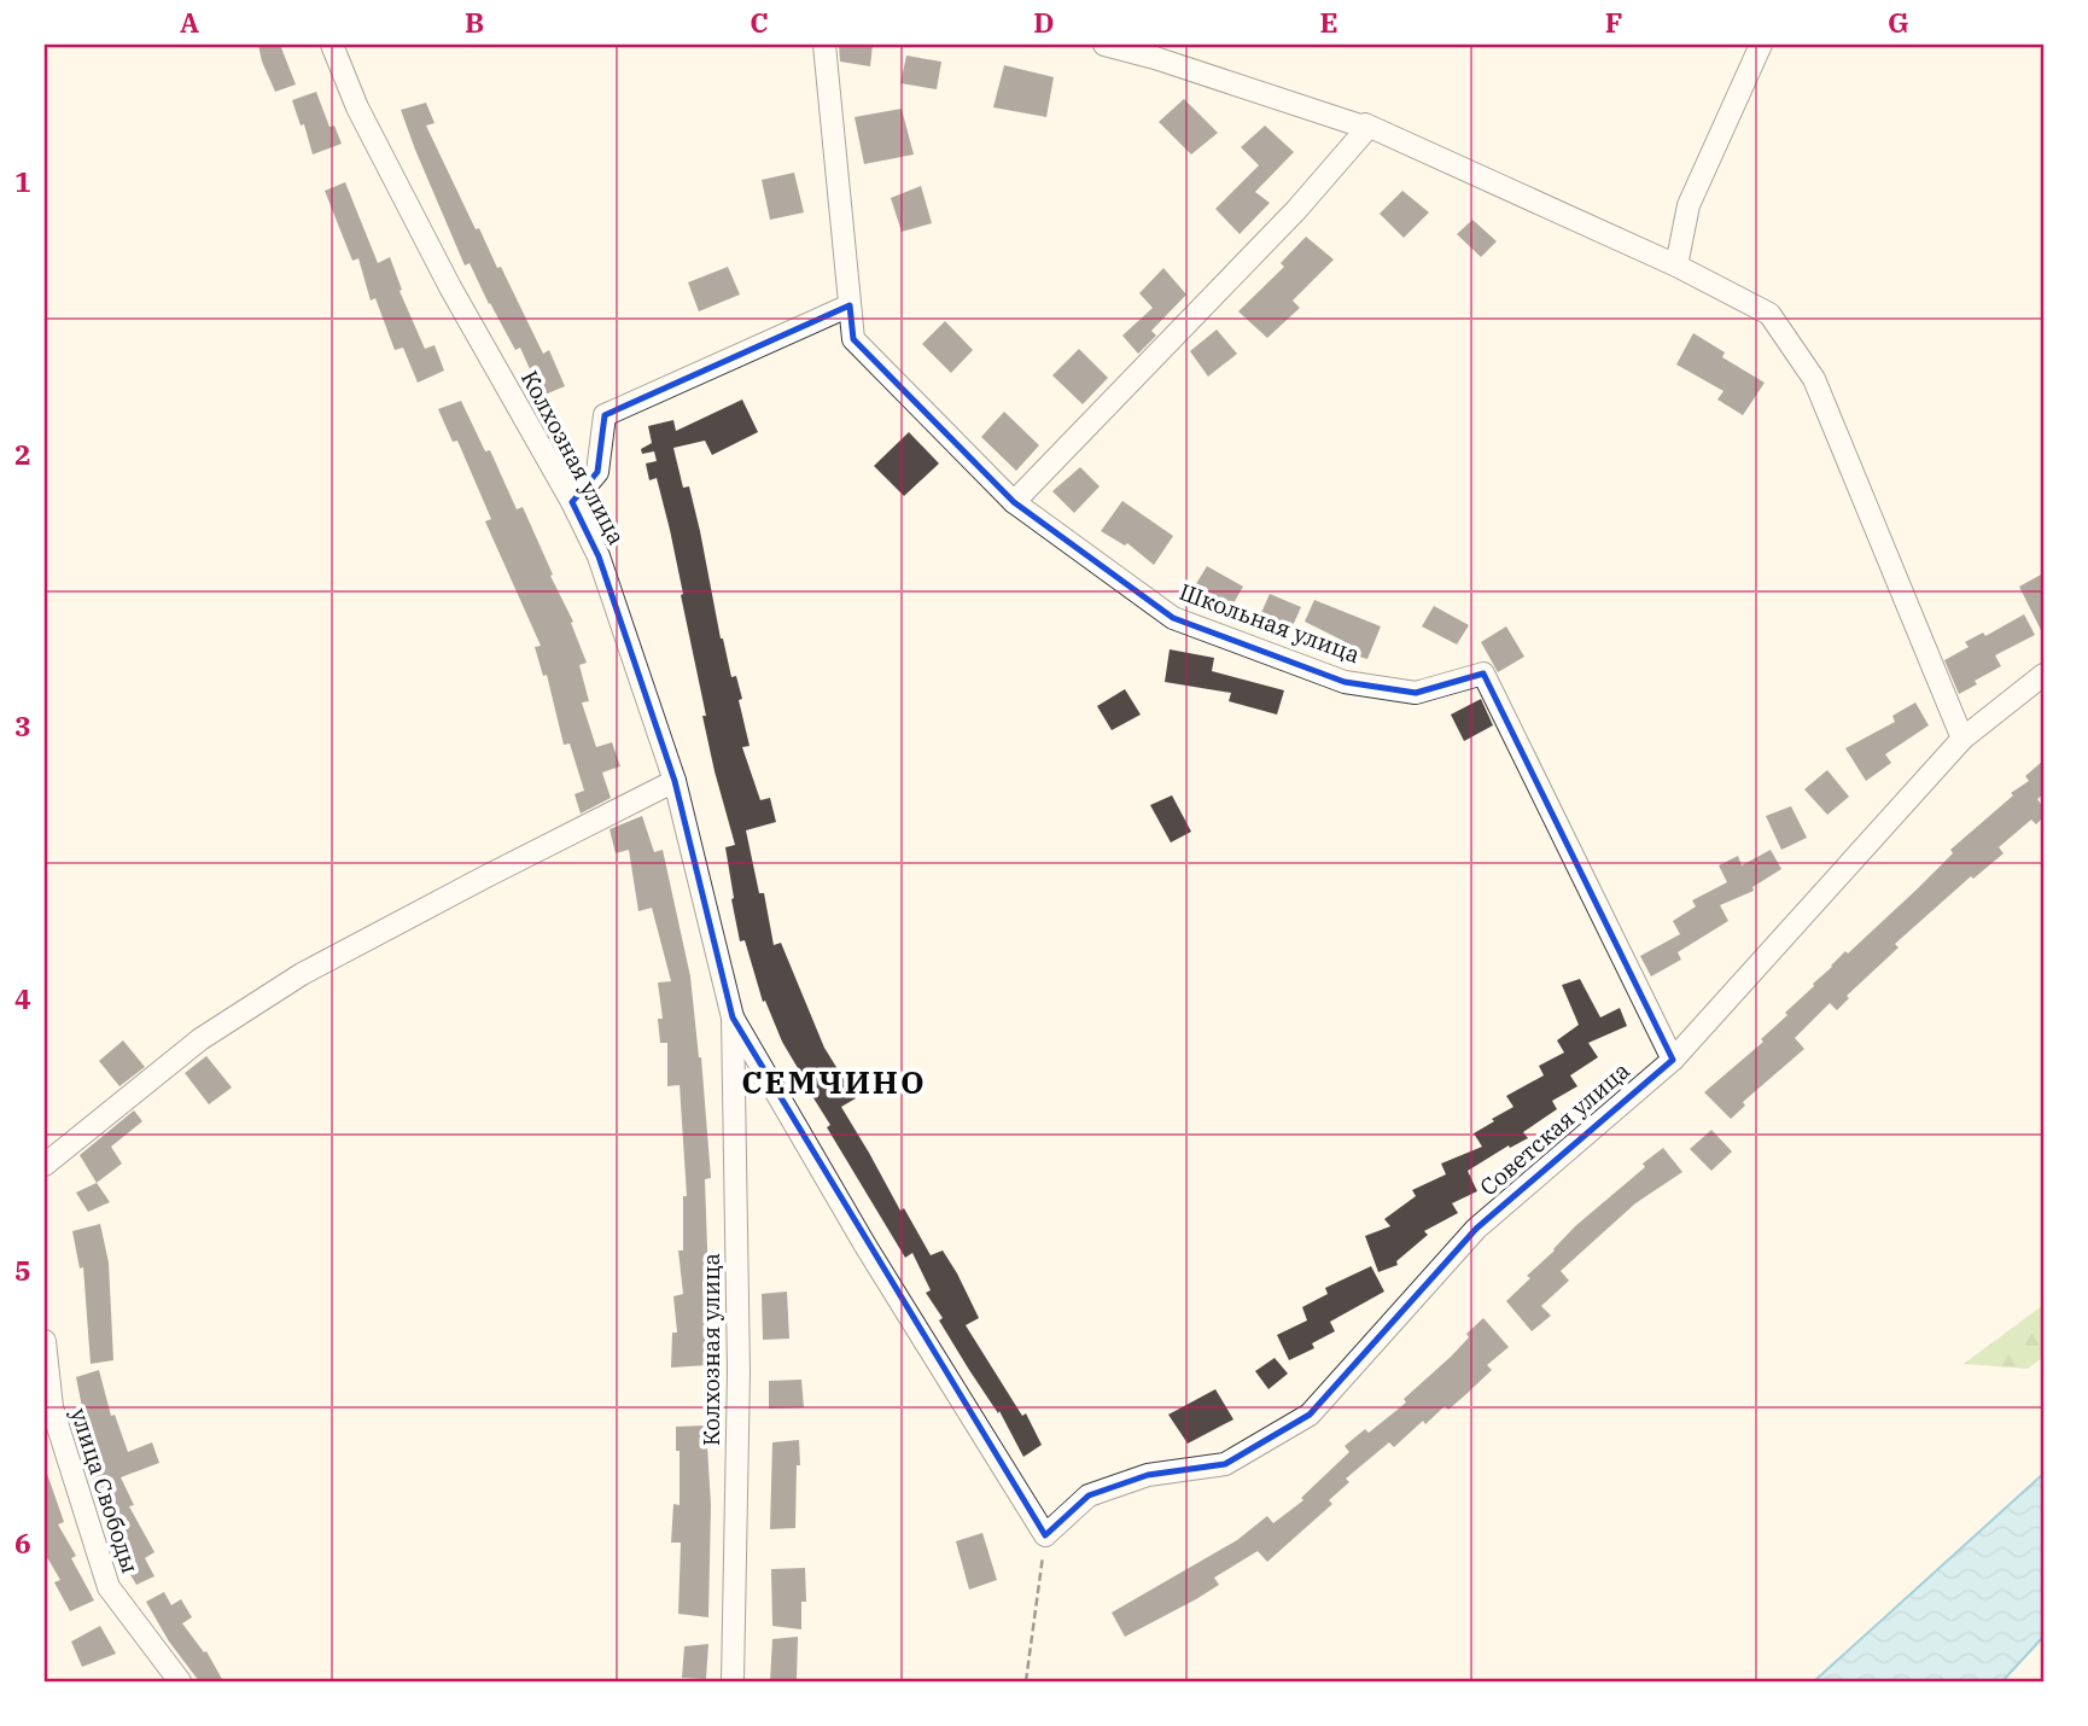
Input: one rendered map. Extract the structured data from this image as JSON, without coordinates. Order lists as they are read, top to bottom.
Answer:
{
  "streets": {
    "street": [
      "Колхозная улица",
      "Школьная улица",
      "Советская улица",
      "улица Свободы"
    ]
  },
  "crossings": [
    ["Колхозная улица", "Советская улица"],
    ["Школьная улица", "Советская улица"]
  ],
  "districts": ["СЕМЧИНО"],
  "grid": {
    "columns": [
      "A",
      "B",
      "C",
      "D",
      "E",
      "F",
      "G"
    ],
    "rows": [
      "1",
      "2",
      "3",
      "4",
      "5",
      "6"
    ]
  }
}
